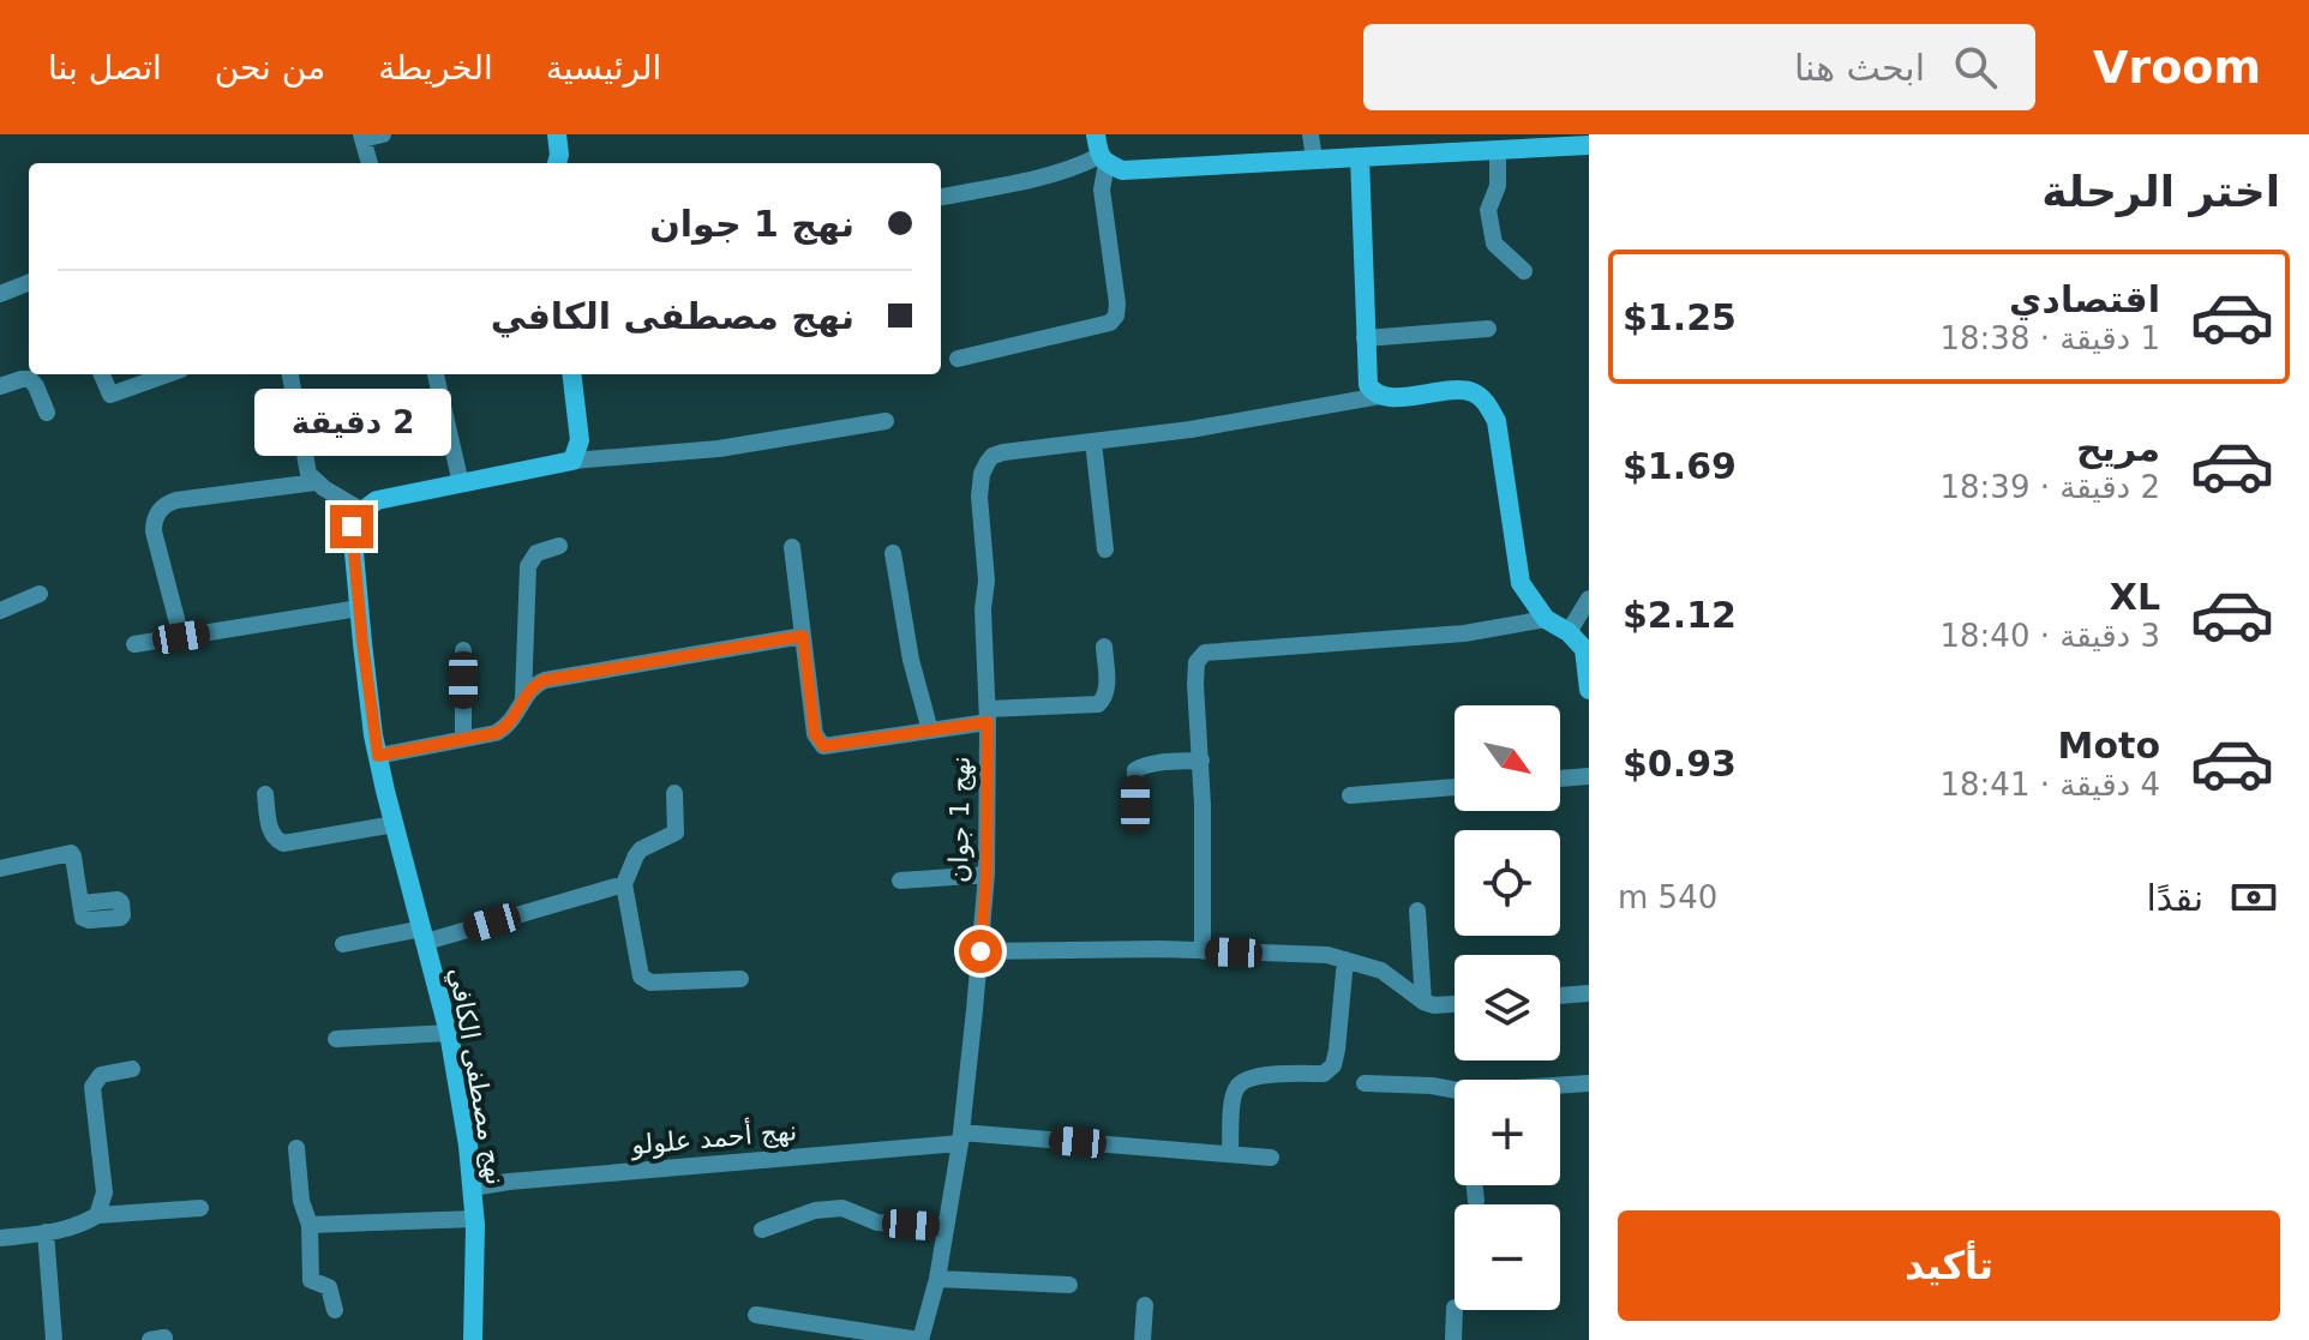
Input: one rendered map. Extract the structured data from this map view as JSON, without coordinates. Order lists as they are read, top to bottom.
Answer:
{
  "streets": {
    "street": ["نهج 1 جوان", "نهج مصطفى الكافي", "نهج أحمد علولو"]
  },
  "crossings": [
    ["نهج 1 جوان", "نهج أحمد علولو"],
    ["نهج مصطفى الكافي", "نهج أحمد علولو"]
  ],
  "north": "bottom right",
  "page": {
    "header": "Vroom",
    "search": "ابحث هنا",
    "nav": [
      "الرئيسية",
      "الخريطة",
      "من نحن",
      "اتصل بنا"
    ],
    "heading": "اختر الرحلة",
    "banner": ["نهج 1 جوان", "نهج مصطفى الكافي"],
    "list": [
      {
        "name": "اقتصادي",
        "note": "1 دقيقة · 18:38",
        "value": "$1.25"
      },
      {
        "name": "مريح",
        "note": "2 دقيقة · 18:39",
        "value": "$1.69"
      },
      {
        "name": "XL",
        "note": "3 دقيقة · 18:40",
        "value": "$2.12"
      },
      {
        "name": "Moto",
        "note": "4 دقيقة · 18:41",
        "value": "$0.93"
      }
    ],
    "bubble": "2 دقيقة",
    "map_buttons": ["+", "−"],
    "pay": ["نقدًا", "540 m"],
    "buttons": "تأكيد"
  }
}
